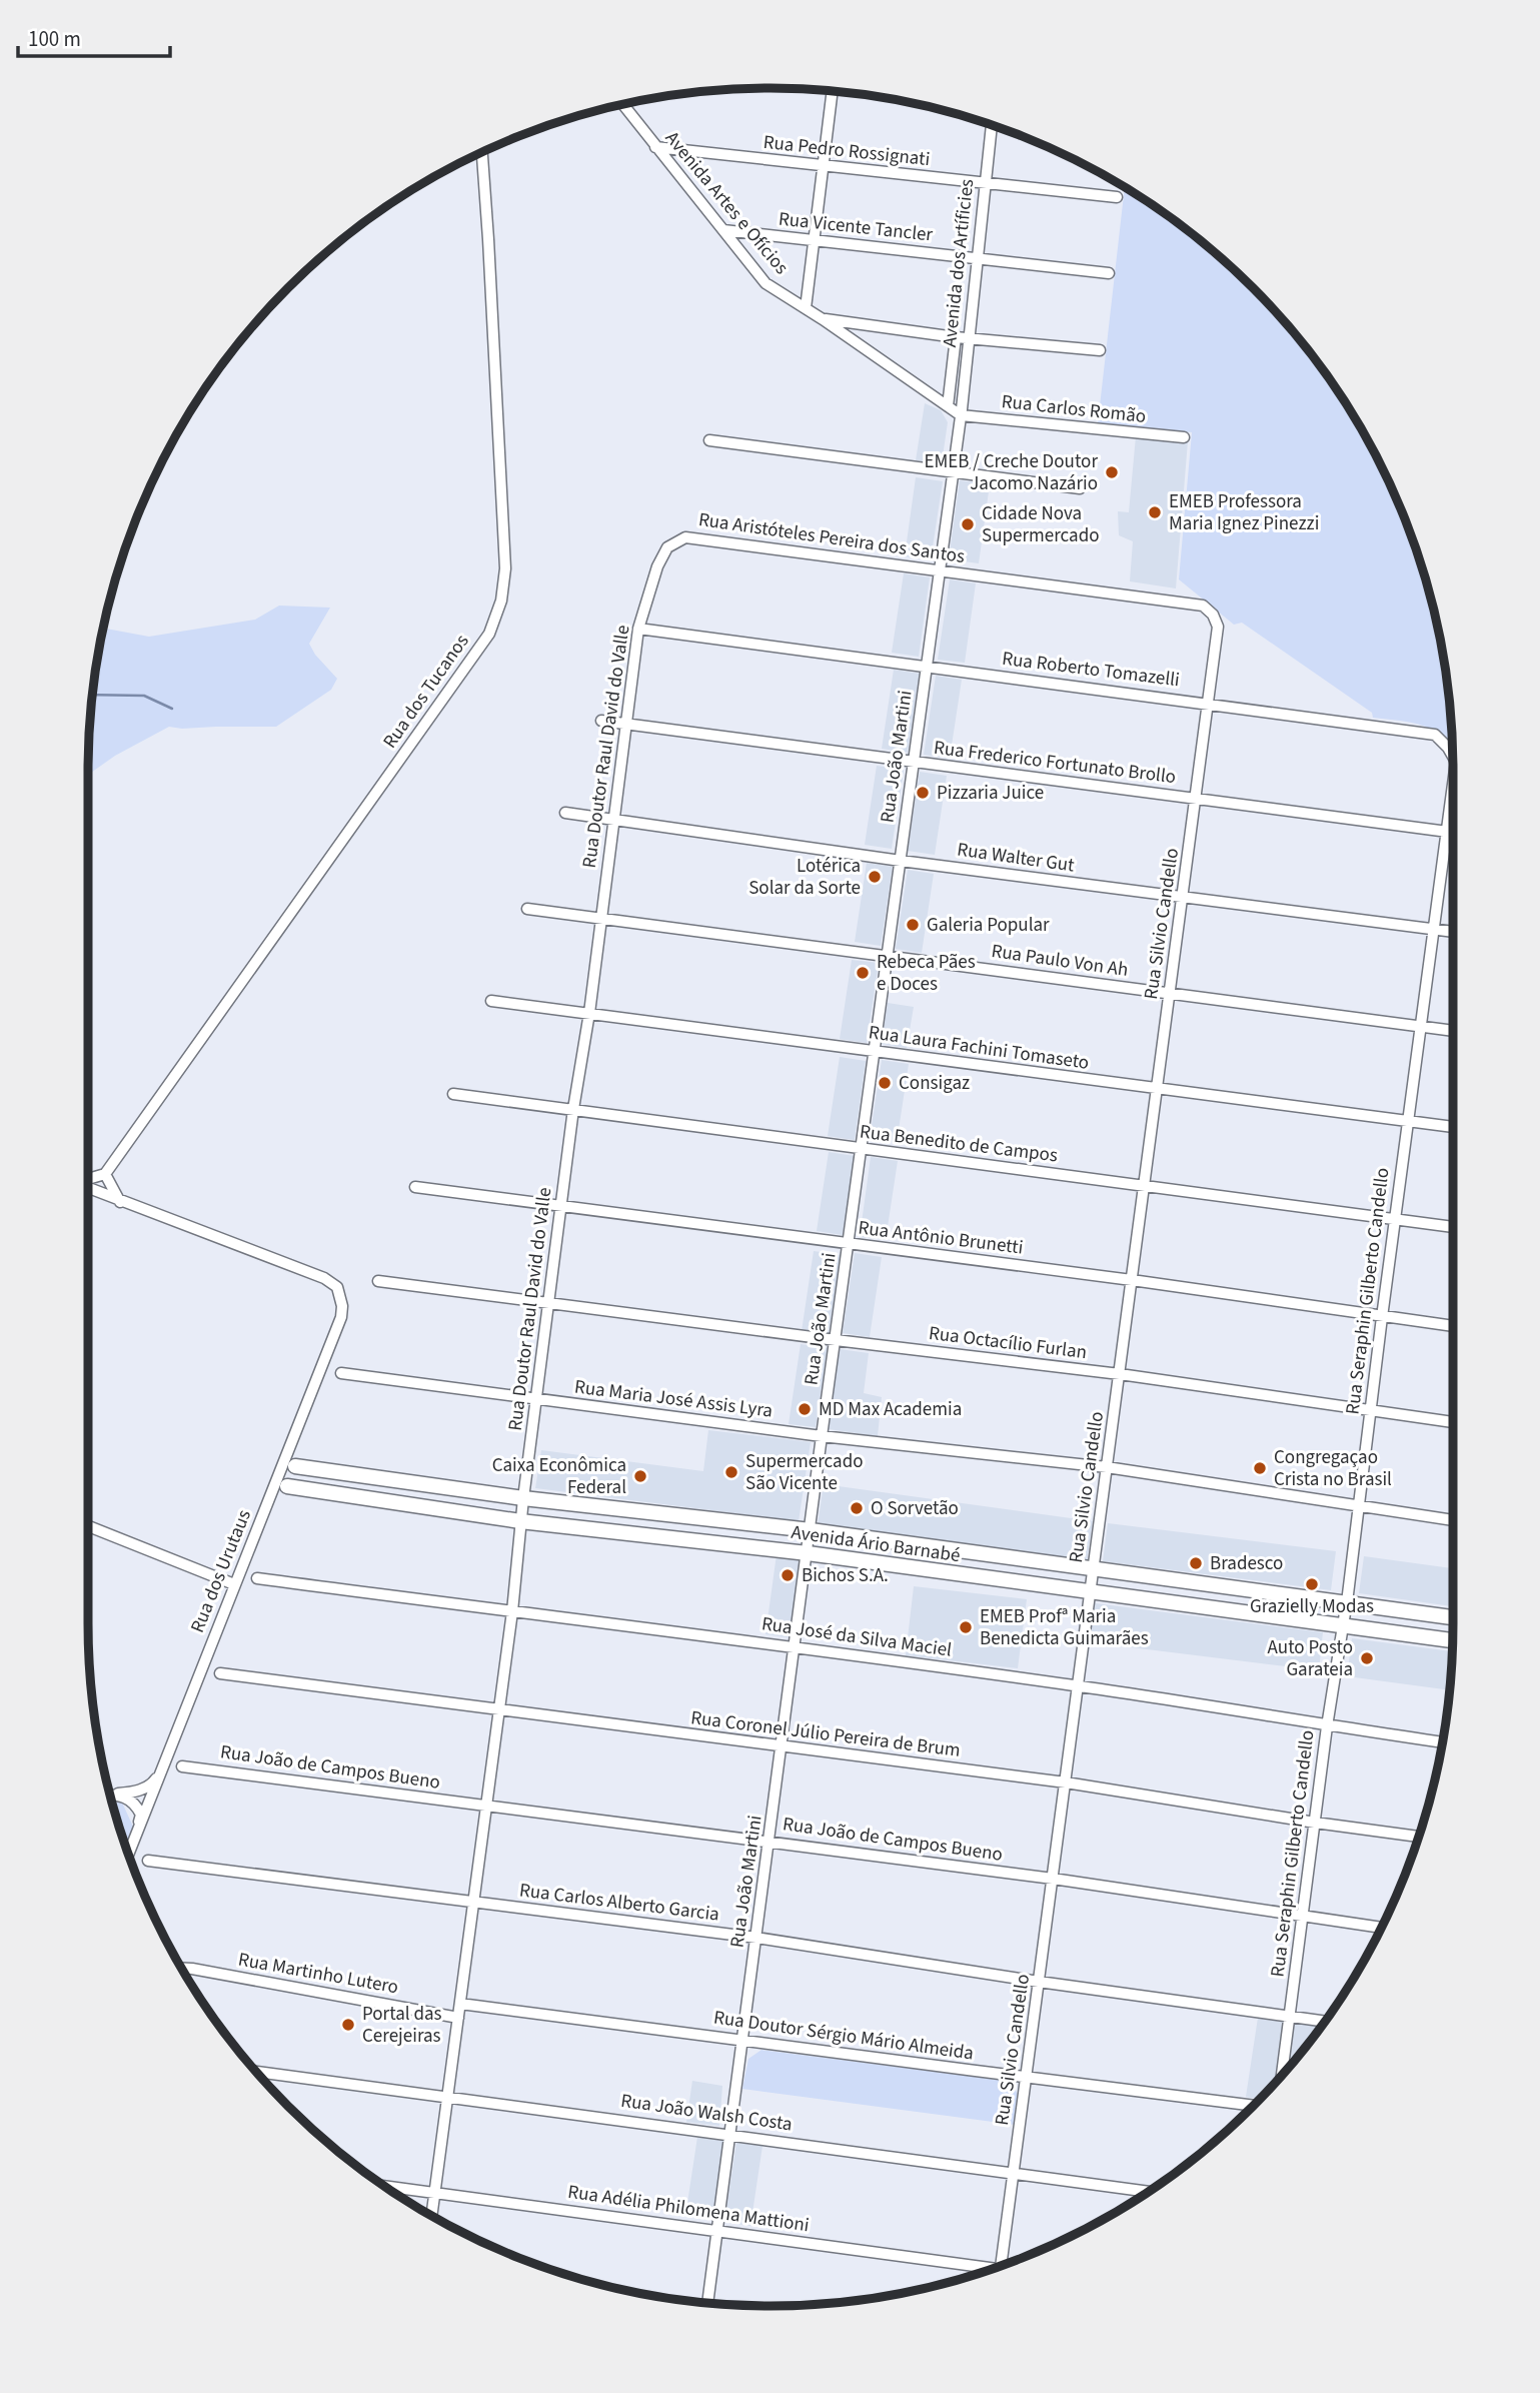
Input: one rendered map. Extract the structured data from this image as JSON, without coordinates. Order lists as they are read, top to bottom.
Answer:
{
  "streets": {
    "main road": ["Avenida Ário Barnabé"],
    "street": [
      "Rua Pedro Rossignati",
      "Avenida Artes e Ofícios",
      "Rua Vicente Tancler",
      "Avenida dos Artíficies",
      "Rua Carlos Romão",
      "Rua Aristóteles Pereira dos Santos",
      "Rua Roberto Tomazelli",
      "Rua dos Tucanos",
      "Rua Doutor Raul David do Valle",
      "Rua João Martini",
      "Rua Frederico Fortunato Brollo",
      "Rua Walter Gut",
      "Rua Silvio Candello",
      "Rua Paulo Von Ah",
      "Rua Laura Fachini Tomaseto",
      "Rua Benedito de Campos",
      "Rua Antônio Brunetti",
      "Rua Seraphin Gilberto Candello",
      "Rua Octacílio Furlan",
      "Rua Maria José Assis Lyra",
      "Rua dos Urutaus",
      "Rua José da Silva Maciel",
      "Rua Coronel Júlio Pereira de Brum",
      "Rua João de Campos Bueno",
      "Rua Carlos Alberto Garcia",
      "Rua Martinho Lutero",
      "Rua Doutor Sérgio Mário Almeida",
      "Rua João Walsh Costa",
      "Rua Adélia Philomena Mattioni"
    ]
  },
  "crossings": [
    ["Rua Pedro Rossignati", "Avenida Artes e Ofícios"],
    ["Rua Pedro Rossignati", "Avenida dos Artíficies"],
    ["Avenida Artes e Ofícios", "Rua Vicente Tancler"],
    ["Avenida Artes e Ofícios", "Avenida dos Artíficies"],
    ["Avenida Artes e Ofícios", "Rua Carlos Romão"],
    ["Avenida Artes e Ofícios", "Rua João Martini"],
    ["Rua Vicente Tancler", "Avenida dos Artíficies"],
    ["Avenida dos Artíficies", "Rua Carlos Romão"],
    ["Avenida dos Artíficies", "Rua João Martini"],
    ["Rua Carlos Romão", "Rua João Martini"],
    ["Rua Aristóteles Pereira dos Santos", "Rua Roberto Tomazelli"],
    ["Rua Aristóteles Pereira dos Santos", "Rua Doutor Raul David do Valle"],
    ["Rua Aristóteles Pereira dos Santos", "Rua João Martini"],
    ["Rua Aristóteles Pereira dos Santos", "Rua Silvio Candello"],
    ["Rua Roberto Tomazelli", "Rua Doutor Raul David do Valle"],
    ["Rua Roberto Tomazelli", "Rua João Martini"],
    ["Rua Roberto Tomazelli", "Rua Frederico Fortunato Brollo"],
    ["Rua Roberto Tomazelli", "Rua Silvio Candello"],
    ["Rua Roberto Tomazelli", "Rua Seraphin Gilberto Candello"],
    ["Rua Doutor Raul David do Valle", "Rua Frederico Fortunato Brollo"],
    ["Rua Doutor Raul David do Valle", "Rua Walter Gut"],
    ["Rua Doutor Raul David do Valle", "Rua Paulo Von Ah"],
    ["Rua Doutor Raul David do Valle", "Rua Laura Fachini Tomaseto"],
    ["Rua Doutor Raul David do Valle", "Rua Benedito de Campos"],
    ["Rua Doutor Raul David do Valle", "Rua Antônio Brunetti"],
    ["Rua Doutor Raul David do Valle", "Rua Octacílio Furlan"],
    ["Rua Doutor Raul David do Valle", "Rua Maria José Assis Lyra"],
    ["Rua Doutor Raul David do Valle", "Avenida Ário Barnabé"],
    ["Rua Doutor Raul David do Valle", "Rua José da Silva Maciel"],
    ["Rua Doutor Raul David do Valle", "Rua Coronel Júlio Pereira de Brum"],
    ["Rua Doutor Raul David do Valle", "Rua João de Campos Bueno"],
    ["Rua Doutor Raul David do Valle", "Rua Carlos Alberto Garcia"],
    ["Rua Doutor Raul David do Valle", "Rua Martinho Lutero"],
    ["Rua Doutor Raul David do Valle", "Rua Doutor Sérgio Mário Almeida"],
    ["Rua Doutor Raul David do Valle", "Rua João Walsh Costa"],
    ["Rua Doutor Raul David do Valle", "Rua Adélia Philomena Mattioni"],
    ["Rua João Martini", "Rua Frederico Fortunato Brollo"],
    ["Rua João Martini", "Rua Walter Gut"],
    ["Rua João Martini", "Rua Paulo Von Ah"],
    ["Rua João Martini", "Rua Laura Fachini Tomaseto"],
    ["Rua João Martini", "Rua Benedito de Campos"],
    ["Rua João Martini", "Rua Antônio Brunetti"],
    ["Rua João Martini", "Rua Octacílio Furlan"],
    ["Rua João Martini", "Rua Maria José Assis Lyra"],
    ["Rua João Martini", "Avenida Ário Barnabé"],
    ["Rua João Martini", "Rua José da Silva Maciel"],
    ["Rua João Martini", "Rua Coronel Júlio Pereira de Brum"],
    ["Rua João Martini", "Rua João de Campos Bueno"],
    ["Rua João Martini", "Rua Carlos Alberto Garcia"],
    ["Rua João Martini", "Rua Doutor Sérgio Mário Almeida"],
    ["Rua João Martini", "Rua João Walsh Costa"],
    ["Rua João Martini", "Rua Adélia Philomena Mattioni"],
    ["Rua Frederico Fortunato Brollo", "Rua Silvio Candello"],
    ["Rua Frederico Fortunato Brollo", "Rua Seraphin Gilberto Candello"],
    ["Rua Walter Gut", "Rua Silvio Candello"],
    ["Rua Walter Gut", "Rua Seraphin Gilberto Candello"],
    ["Rua Silvio Candello", "Rua Paulo Von Ah"],
    ["Rua Silvio Candello", "Rua Laura Fachini Tomaseto"],
    ["Rua Silvio Candello", "Rua Benedito de Campos"],
    ["Rua Silvio Candello", "Rua Antônio Brunetti"],
    ["Rua Silvio Candello", "Rua Octacílio Furlan"],
    ["Rua Silvio Candello", "Rua Maria José Assis Lyra"],
    ["Rua Silvio Candello", "Avenida Ário Barnabé"],
    ["Rua Silvio Candello", "Rua José da Silva Maciel"],
    ["Rua Silvio Candello", "Rua Coronel Júlio Pereira de Brum"],
    ["Rua Silvio Candello", "Rua João de Campos Bueno"],
    ["Rua Silvio Candello", "Rua Carlos Alberto Garcia"],
    ["Rua Silvio Candello", "Rua Doutor Sérgio Mário Almeida"],
    ["Rua Silvio Candello", "Rua João Walsh Costa"],
    ["Rua Paulo Von Ah", "Rua Seraphin Gilberto Candello"],
    ["Rua Laura Fachini Tomaseto", "Rua Seraphin Gilberto Candello"],
    ["Rua Benedito de Campos", "Rua Seraphin Gilberto Candello"],
    ["Rua Antônio Brunetti", "Rua Seraphin Gilberto Candello"],
    ["Rua Seraphin Gilberto Candello", "Rua Octacílio Furlan"],
    ["Rua Seraphin Gilberto Candello", "Rua Maria José Assis Lyra"],
    ["Rua Seraphin Gilberto Candello", "Avenida Ário Barnabé"],
    ["Rua Seraphin Gilberto Candello", "Rua José da Silva Maciel"],
    ["Rua Seraphin Gilberto Candello", "Rua Coronel Júlio Pereira de Brum"],
    ["Rua Seraphin Gilberto Candello", "Rua João de Campos Bueno"],
    ["Rua Seraphin Gilberto Candello", "Rua Carlos Alberto Garcia"]
  ],
  "places": [
    "EMEB / Creche Doutor Jacomo Nazário",
    "EMEB Professora Maria Ignez Pinezzi",
    "Cidade Nova Supermercado",
    "Pizzaria Juice",
    "Lotérica Solar da Sorte",
    "Galeria Popular",
    "Rebeca Pães e Doces",
    "Consigaz",
    "MD Max Academia",
    "Congregaçao Crista no Brasil",
    "Supermercado São Vicente",
    "Caixa Econômica Federal",
    "O Sorvetão",
    "Bradesco",
    "Bichos S.A.",
    "Grazielly Modas",
    "EMEB Profª Maria Benedicta Guimarães",
    "Auto Posto Garateia",
    "Portal das Cerejeiras"
  ],
  "scale_bar": "100 m"
}
